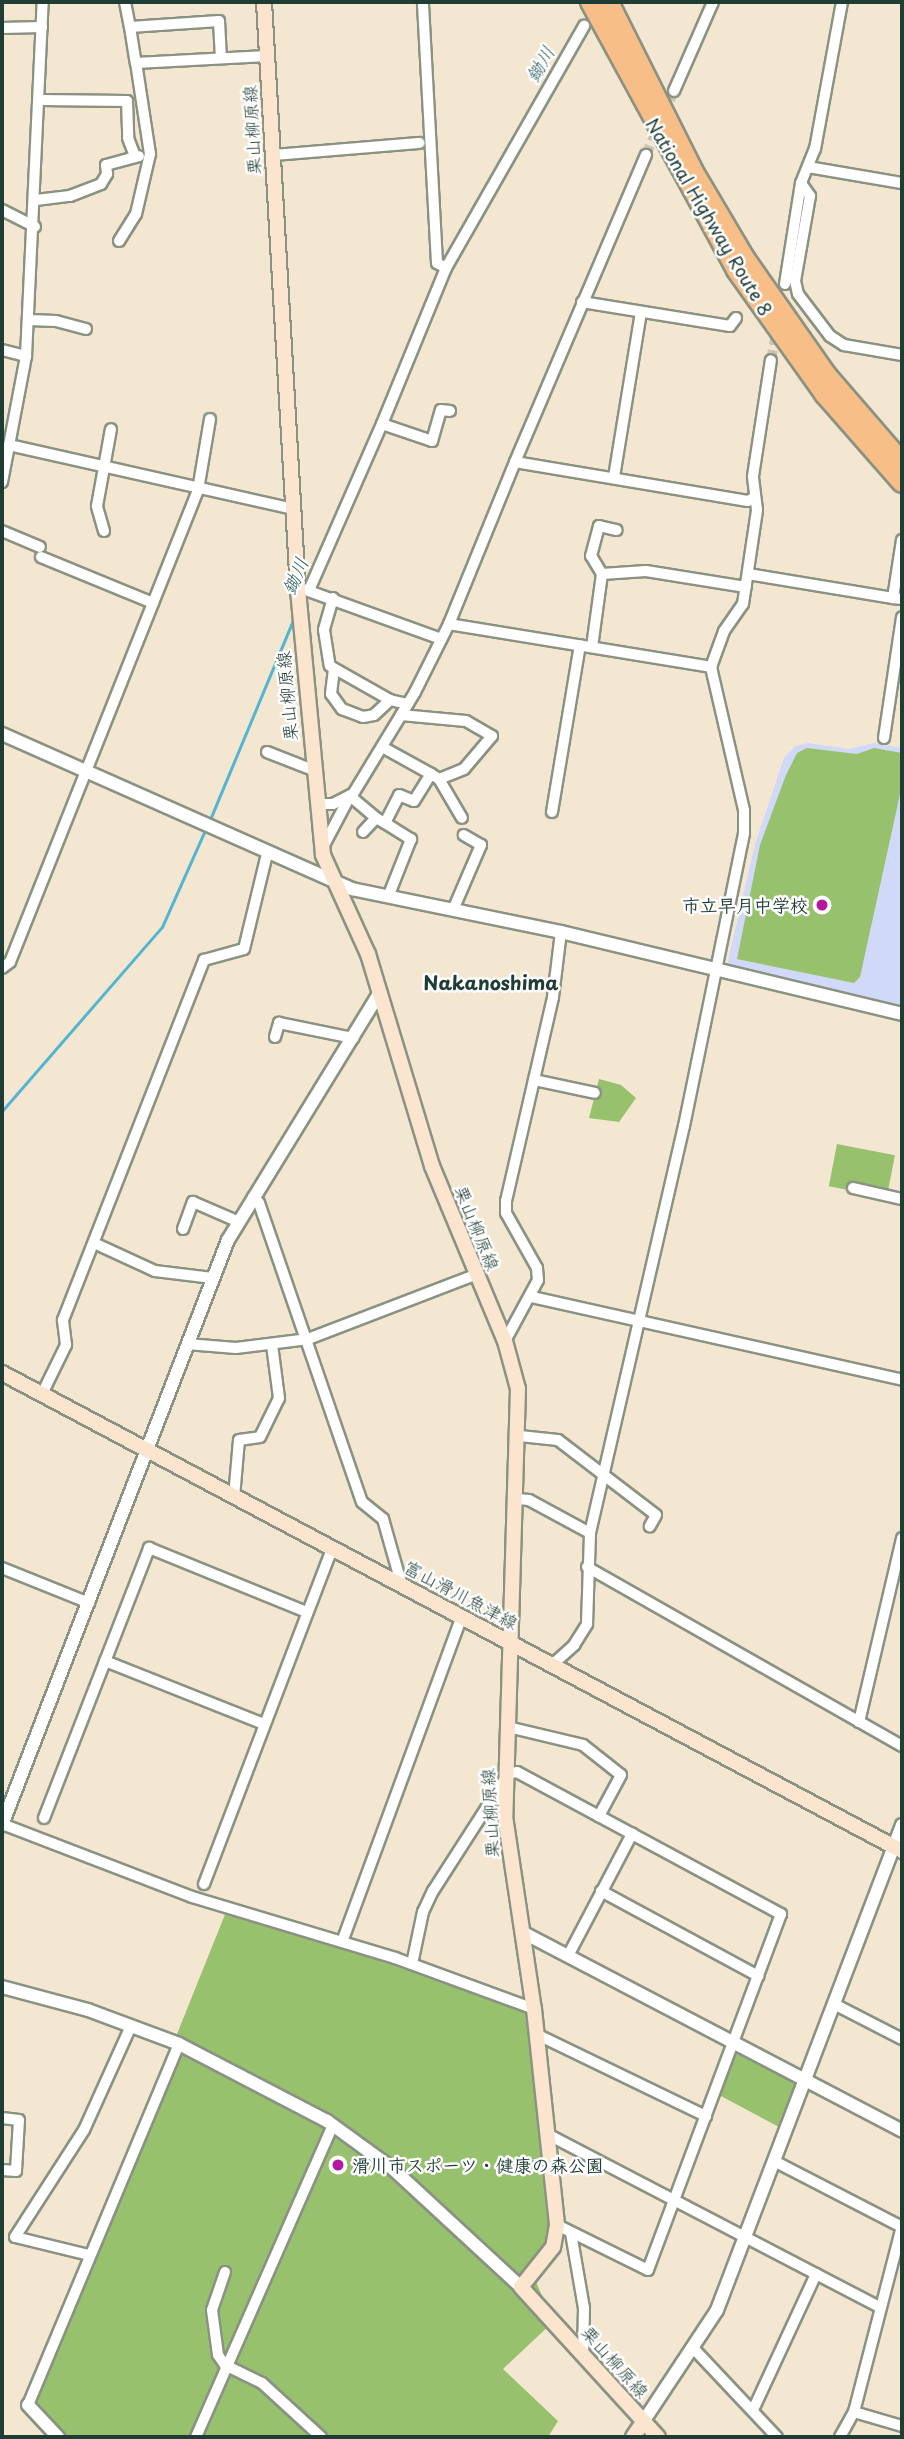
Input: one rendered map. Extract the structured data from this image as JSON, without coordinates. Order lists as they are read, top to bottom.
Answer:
{
  "streets": {
    "highway": ["National Highway Route 8"],
    "main road": ["栗山柳原線", "富山滑川魚津線"]
  },
  "crossings": [
    ["栗山柳原線", "富山滑川魚津線"]
  ],
  "districts": ["Nakanoshima"],
  "water": ["鋤川"],
  "places": ["市立早月中学校", "滑川市スポーツ・健康の森公園"]
}
